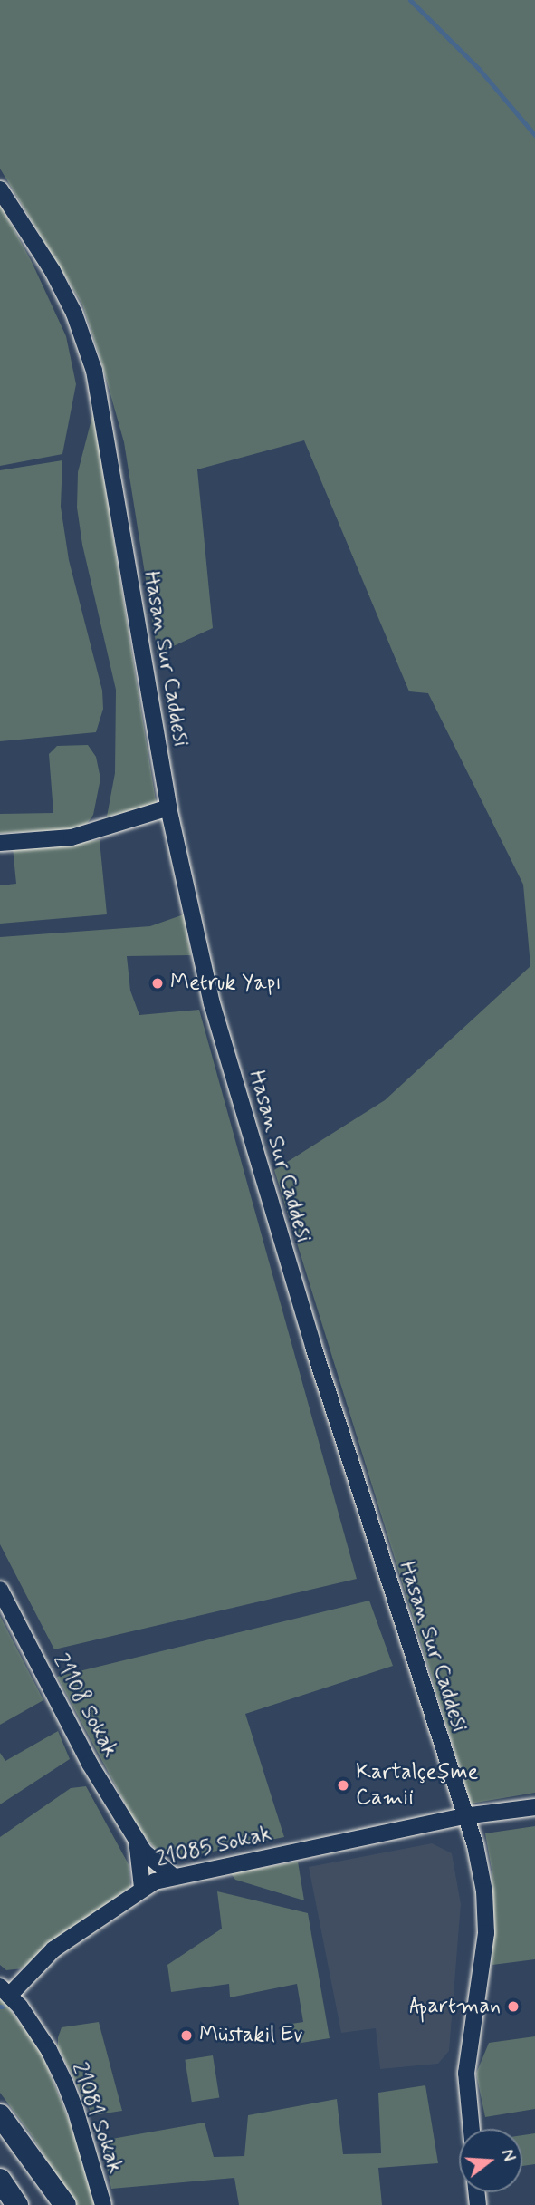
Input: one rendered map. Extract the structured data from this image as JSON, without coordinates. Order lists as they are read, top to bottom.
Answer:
{
  "streets": {
    "street": [
      "Hasan Sur Caddesi",
      "21108 Sokak",
      "21085 Sokak",
      "21081 Sokak"
    ]
  },
  "crossings": [
    ["Hasan Sur Caddesi", "21085 Sokak"],
    ["21108 Sokak", "21085 Sokak"],
    ["21085 Sokak", "21081 Sokak"]
  ],
  "places": [
    "Metruk Yapı",
    "Kartalçeşme Camii",
    "Apartman",
    "Müstakil Ev"
  ],
  "north": "right"
}
